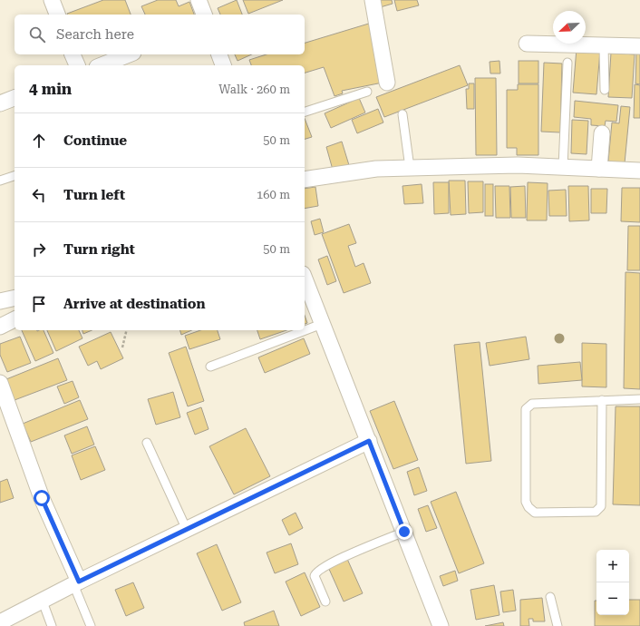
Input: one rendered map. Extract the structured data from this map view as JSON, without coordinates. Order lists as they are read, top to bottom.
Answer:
{
  "north": "bottom left",
  "page": {
    "search": "Search here",
    "heading": ["4 min", "Walk · 260 m"],
    "list": [
      ["Continue", "50 m"],
      ["Turn left", "160 m"],
      ["Turn right", "50 m"],
      "Arrive at destination"
    ],
    "map_buttons": ["+", "−"]
  }
}
